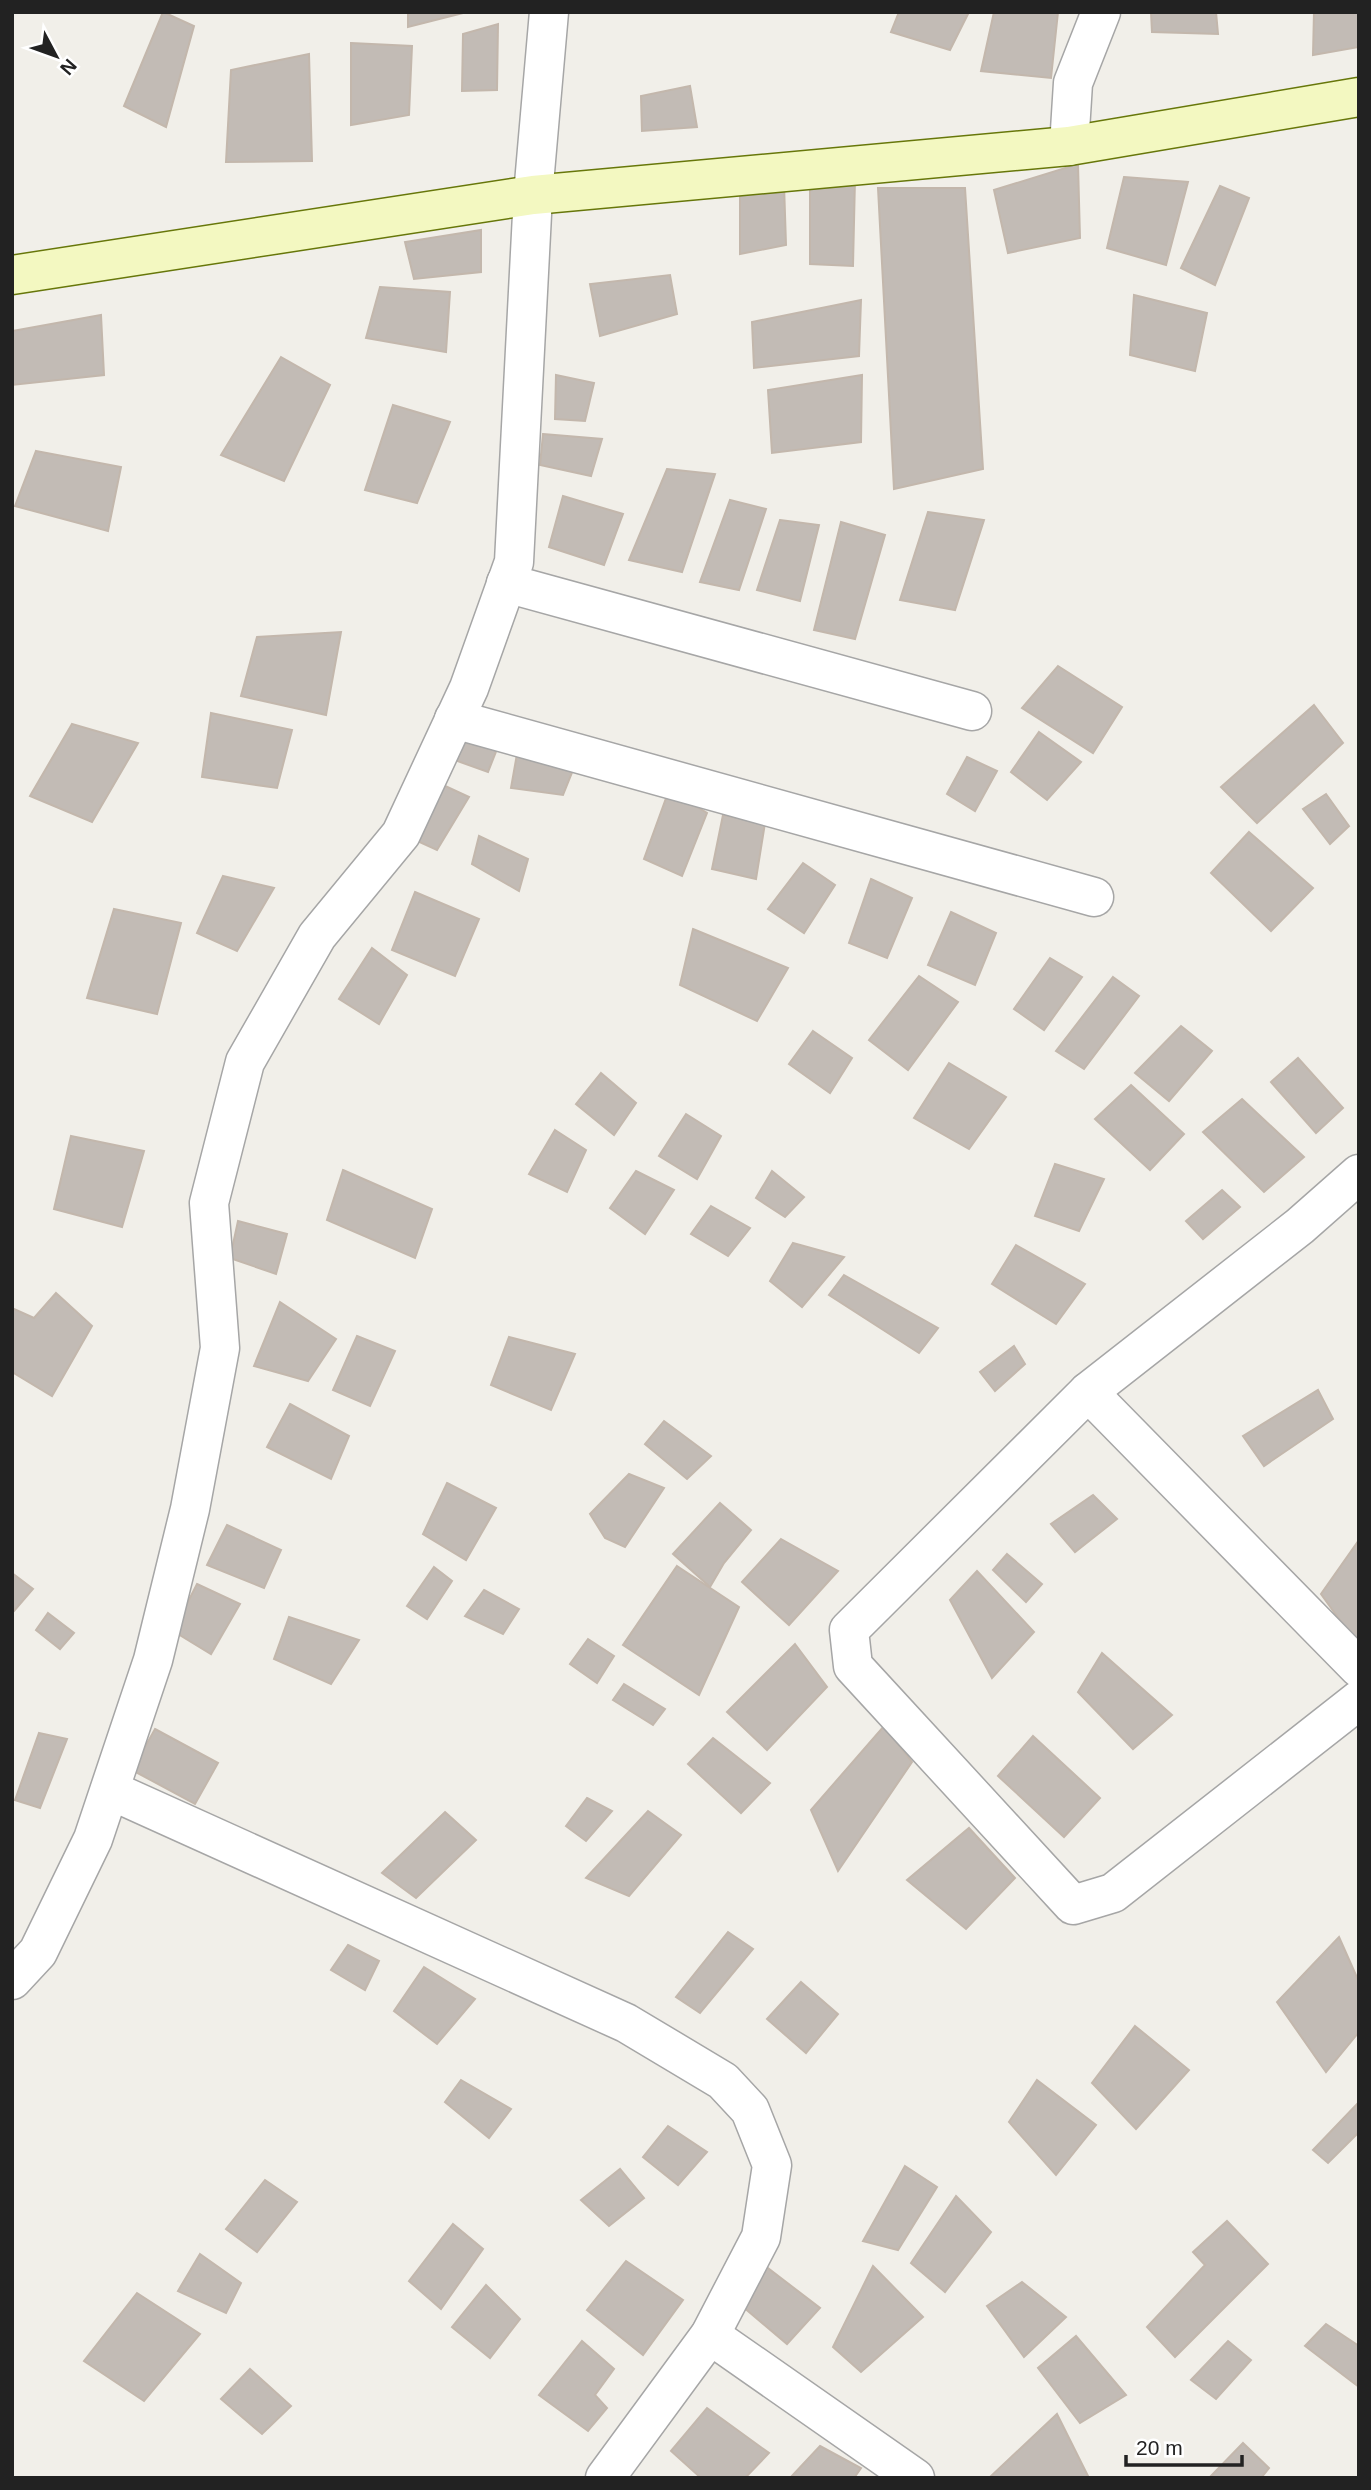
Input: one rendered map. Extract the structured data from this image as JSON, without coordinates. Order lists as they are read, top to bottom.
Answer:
{
  "scale_bar": "20 m",
  "north": "bottom right"
}
